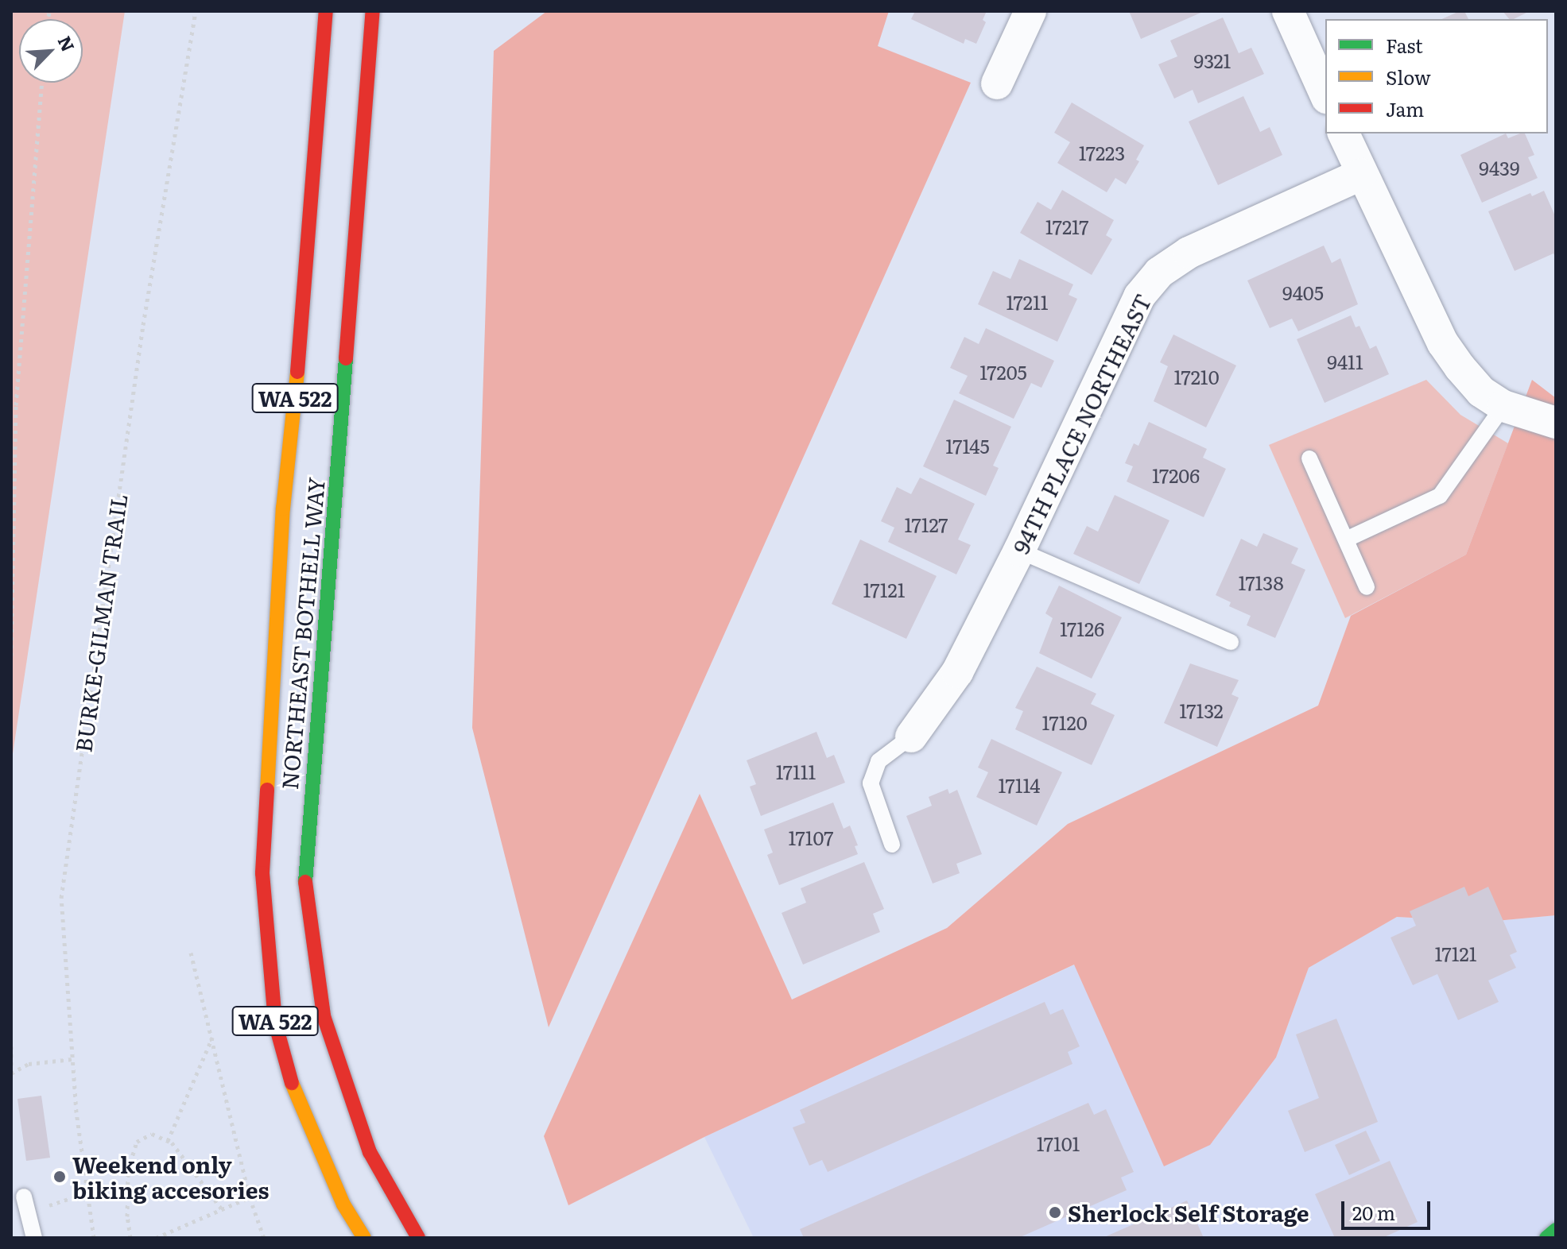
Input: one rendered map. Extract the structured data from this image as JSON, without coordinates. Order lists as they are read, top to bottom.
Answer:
{
  "streets": {
    "main road": ["WA 522", "NORTHEAST BOTHELL WAY"],
    "street": ["94TH PLACE NORTHEAST"],
    "path": ["BURKE-GILMAN TRAIL"]
  },
  "places": ["Weekend only biking accesories", "Sherlock Self Storage"],
  "house_numbers": [
    "9321",
    "17223",
    "9439",
    "17217",
    "9405",
    "17211",
    "9411",
    "17205",
    "17210",
    "17145",
    "17206",
    "17127",
    "17138",
    "17121",
    "17126",
    "17132",
    "17120",
    "17111",
    "17114",
    "17107",
    "17121",
    "17101"
  ],
  "legend": ["Fast", "Slow", "Jam"],
  "scale_bar": "20 m",
  "north": "top right"
}
